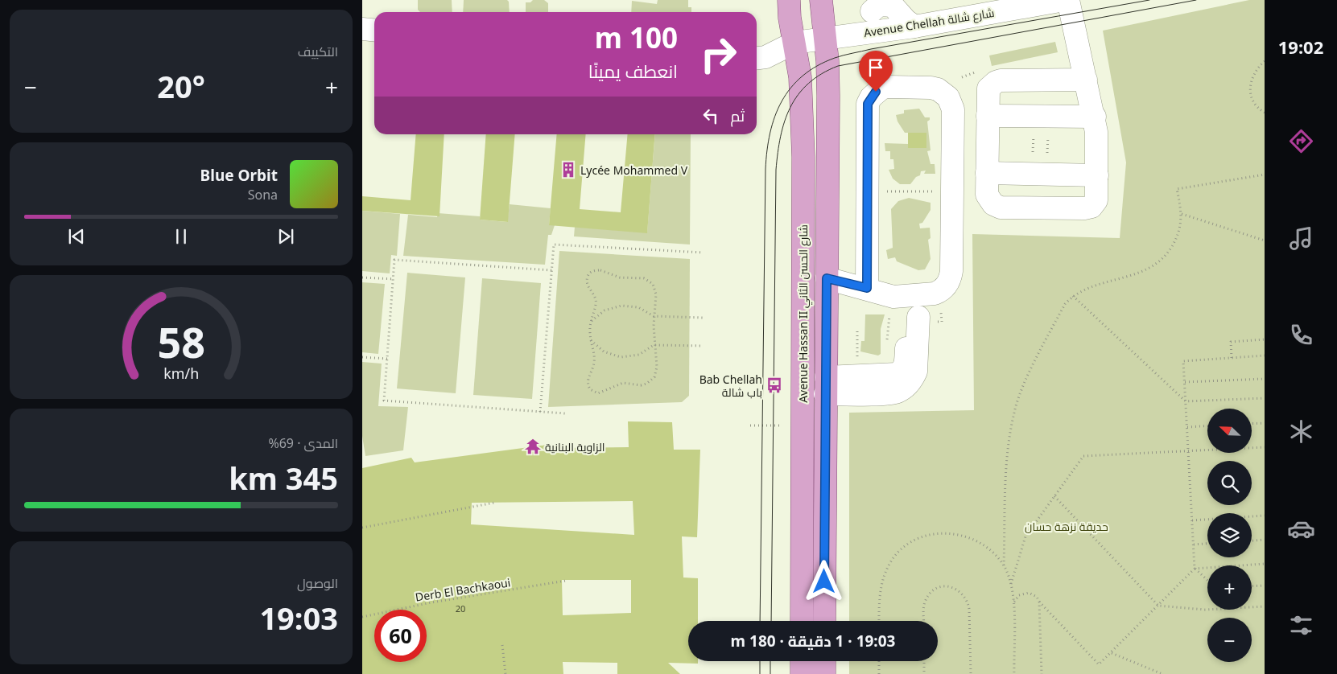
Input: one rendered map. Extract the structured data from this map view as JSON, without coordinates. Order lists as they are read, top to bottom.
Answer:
{
  "streets": {
    "main road": ["Avenue Hassan II شارع الحسن الثاني"],
    "street": ["Avenue Chellah شارع شالة"],
    "path": ["Derb El Bachkaoui"]
  },
  "crossings": [
    ["Avenue Chellah شارع شالة", "Avenue Hassan II شارع الحسن الثاني"]
  ],
  "parks": ["حديقة نزهة حسان"],
  "places": {
    "building": ["Lycée Mohammed V"],
    "bus stop": ["Bab Chellah باب شالة"],
    "temple": ["الزاوية البنانية"]
  },
  "house_numbers": ["20"],
  "north": "top left",
  "page": {
    "tabs": "19:02",
    "tile": [
      "التكييف",
      ["المدى · 69%", "345 km"],
      ["الوصول", "19:03"]
    ],
    "turn": ["100 m", "انعطف يمينًا"],
    "heat": ["−", "20°", "+"],
    "then": "ثم",
    "song": ["Blue Orbit", "Sona"],
    "map_buttons": ["+", "−"],
    "limit": "60",
    "trip": "19:03 · 1 دقيقة · 180 m",
    "gauge": ["58", "km/h"]
  }
}
